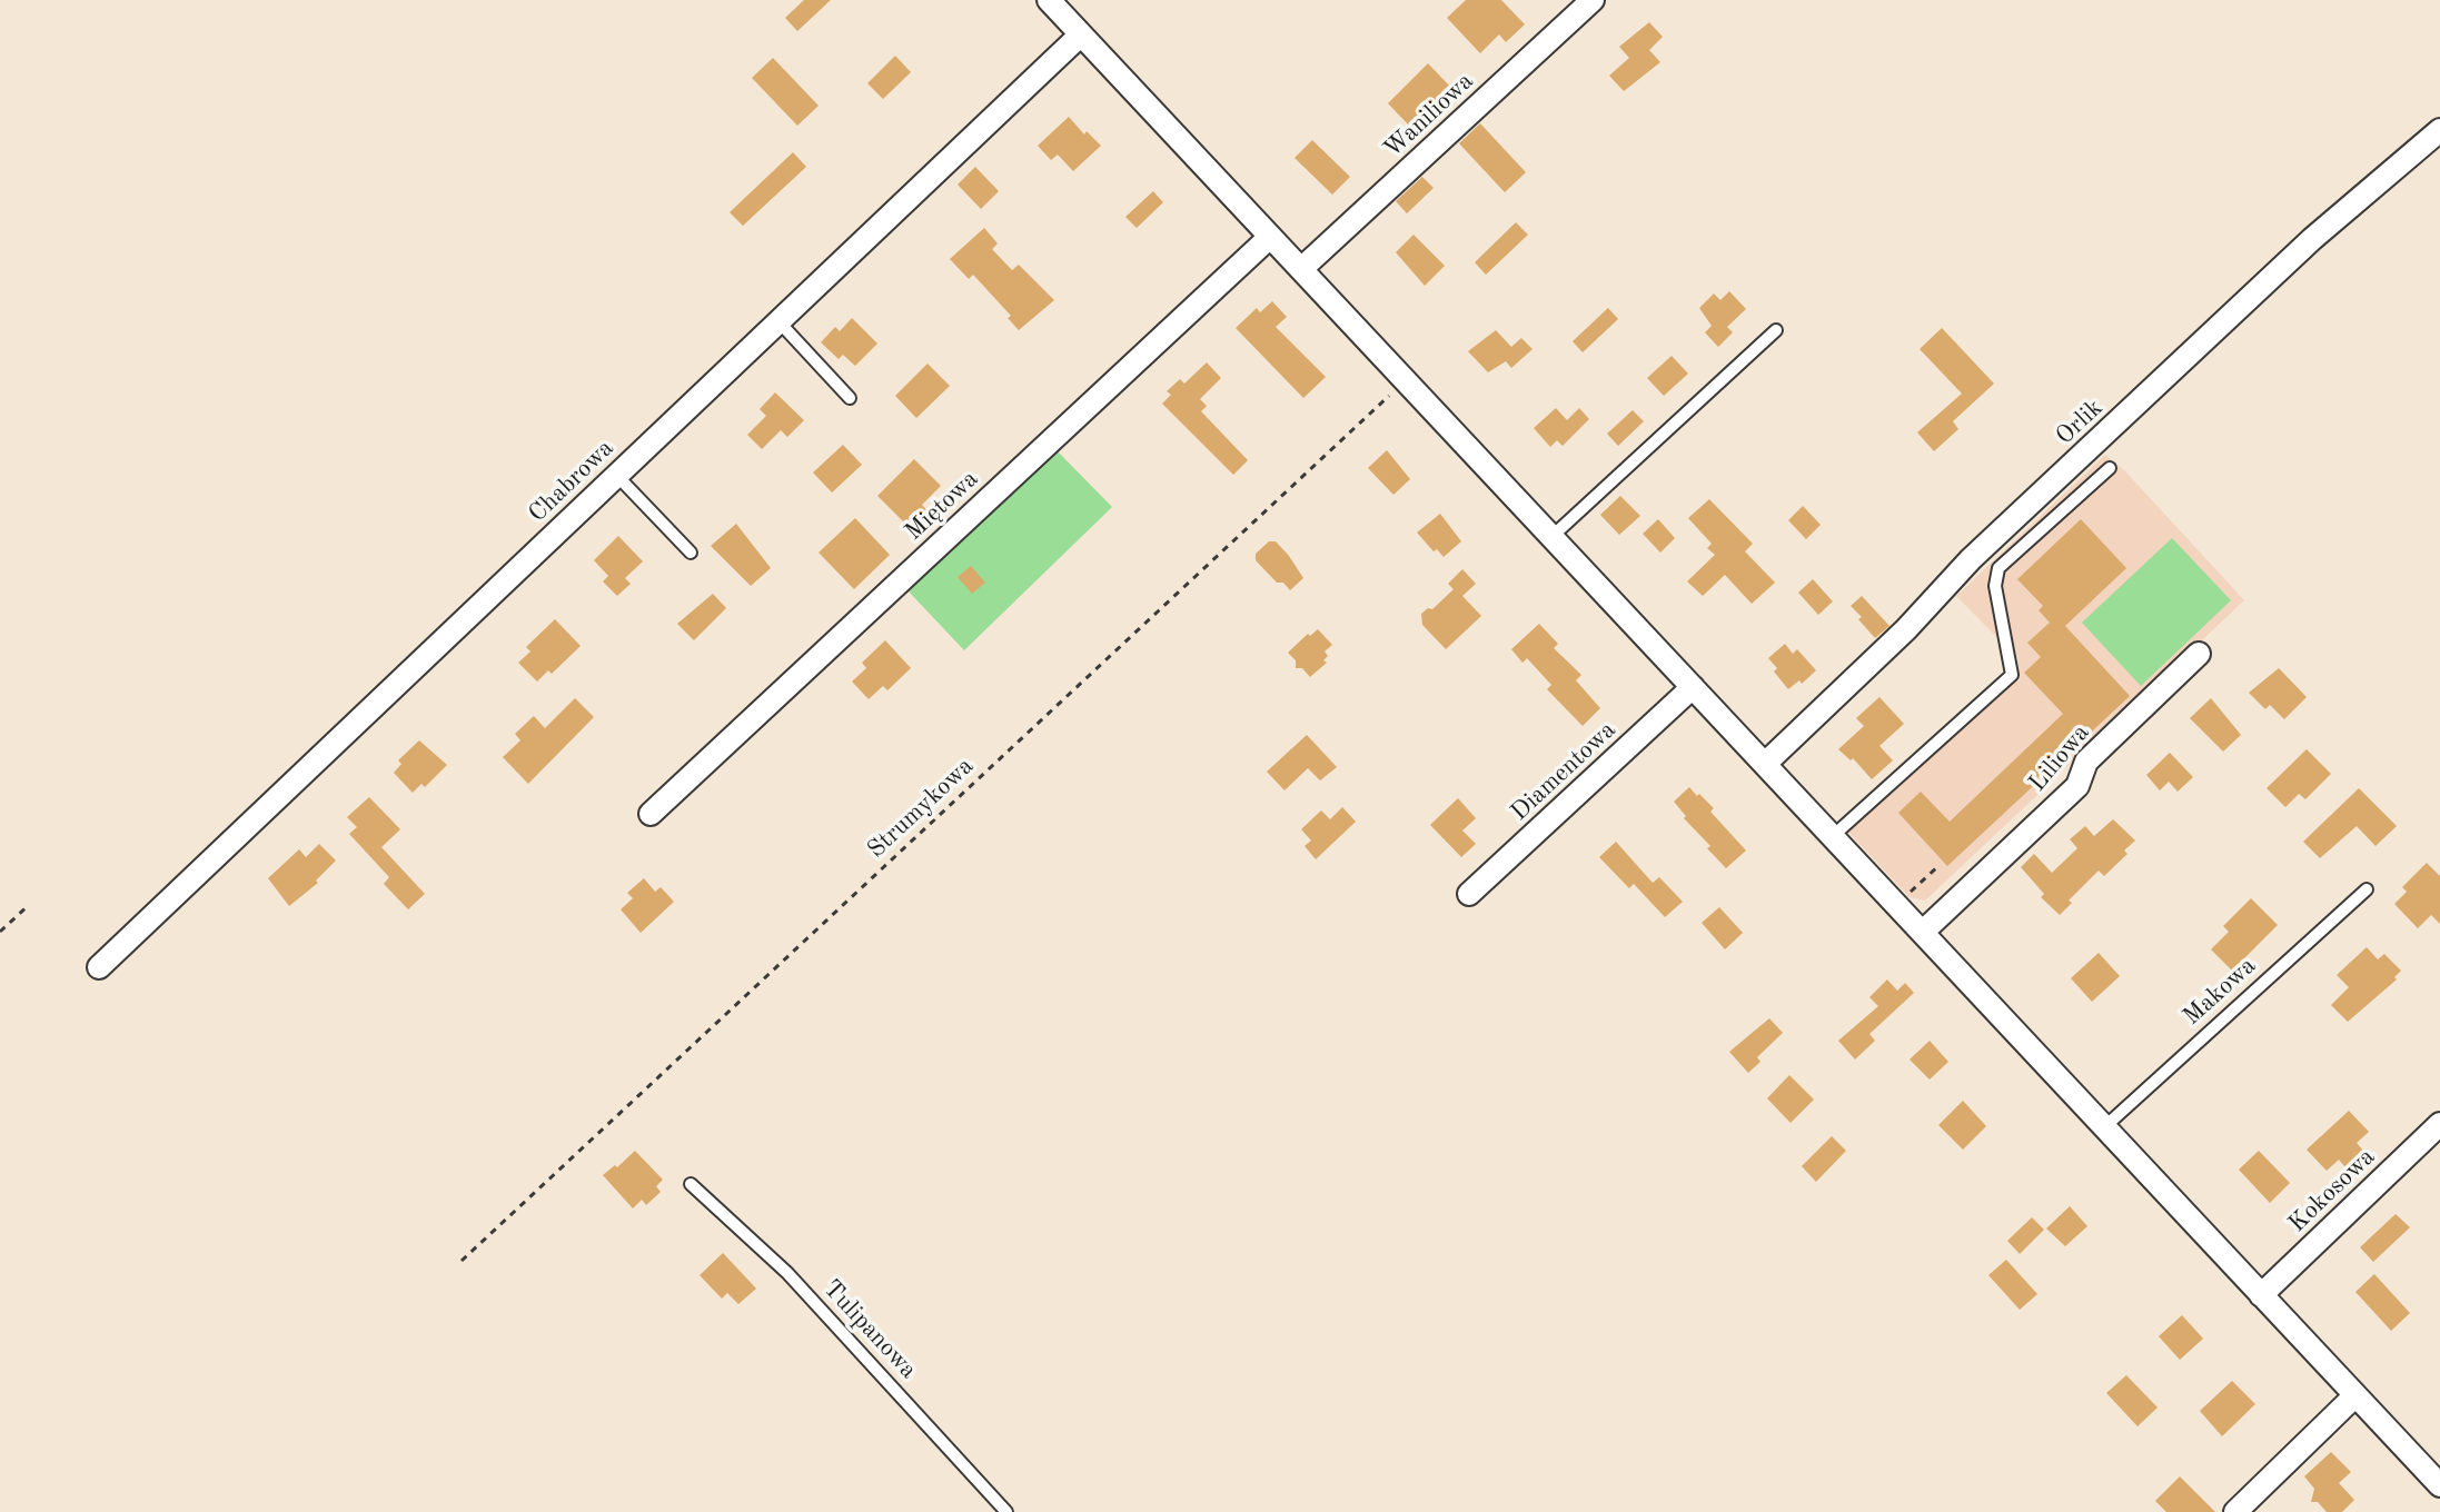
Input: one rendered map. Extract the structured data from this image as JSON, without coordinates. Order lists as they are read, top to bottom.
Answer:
{
  "streets": {
    "street": [
      "Waniliowa",
      "Orlik",
      "Chabrowa",
      "Miętowa",
      "Liliowa",
      "Diamentowa",
      "Kokosowa"
    ],
    "lane": ["Makowa", "Tulipanowa"],
    "path": ["Strumykowa"]
  }
}
